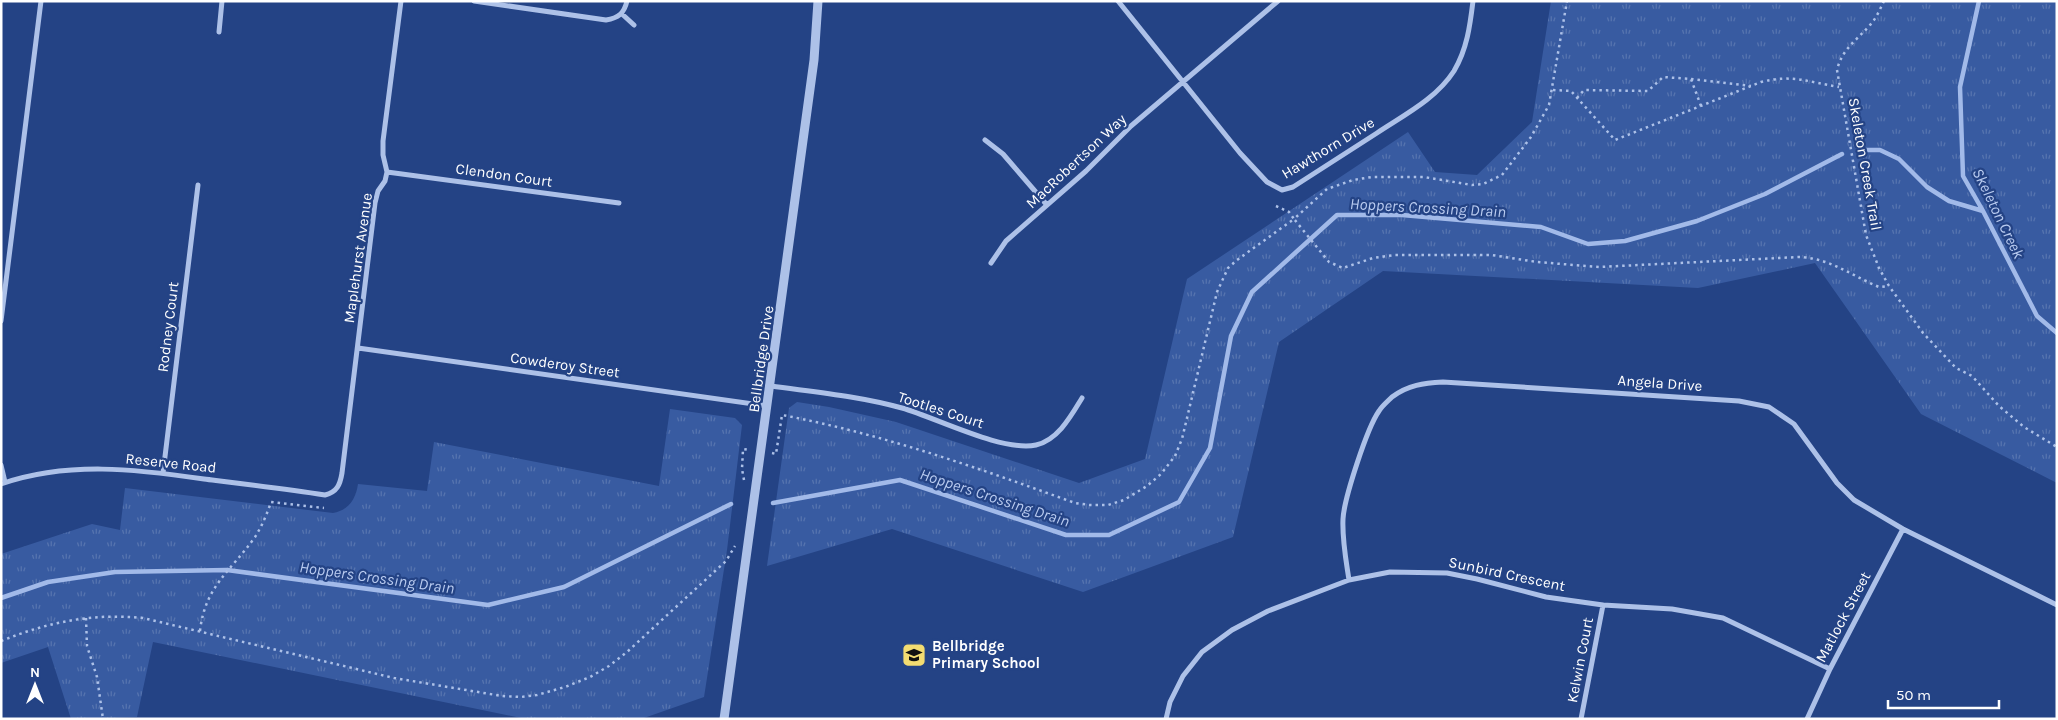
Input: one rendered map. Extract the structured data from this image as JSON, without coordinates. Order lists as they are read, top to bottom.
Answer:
{
  "streets": {
    "street": [
      "Hawthorn Drive",
      "MacRobertson Way",
      "Clendon Court",
      "Maplehurst Avenue",
      "Rodney Court",
      "Bellbridge Drive",
      "Cowderoy Street",
      "Angela Drive",
      "Tootles Court",
      "Reserve Road",
      "Sunbird Crescent",
      "Matlock Street",
      "Kelwin Court"
    ],
    "path": ["Skeleton Creek Trail"]
  },
  "crossings": [
    ["Hawthorn Drive", "MacRobertson Way"],
    ["Clendon Court", "Maplehurst Avenue"],
    ["Maplehurst Avenue", "Cowderoy Street"],
    ["Maplehurst Avenue", "Reserve Road"],
    ["Rodney Court", "Reserve Road"],
    ["Bellbridge Drive", "Cowderoy Street"],
    ["Bellbridge Drive", "Tootles Court"],
    ["Angela Drive", "Sunbird Crescent"],
    ["Angela Drive", "Matlock Street"],
    ["Sunbird Crescent", "Matlock Street"],
    ["Sunbird Crescent", "Kelwin Court"]
  ],
  "water": ["Hoppers Crossing Drain", "Skeleton Creek"],
  "places": {
    "school or university": ["Bellbridge Primary School"]
  },
  "scale_bar": "50 m",
  "north": "top"
}
